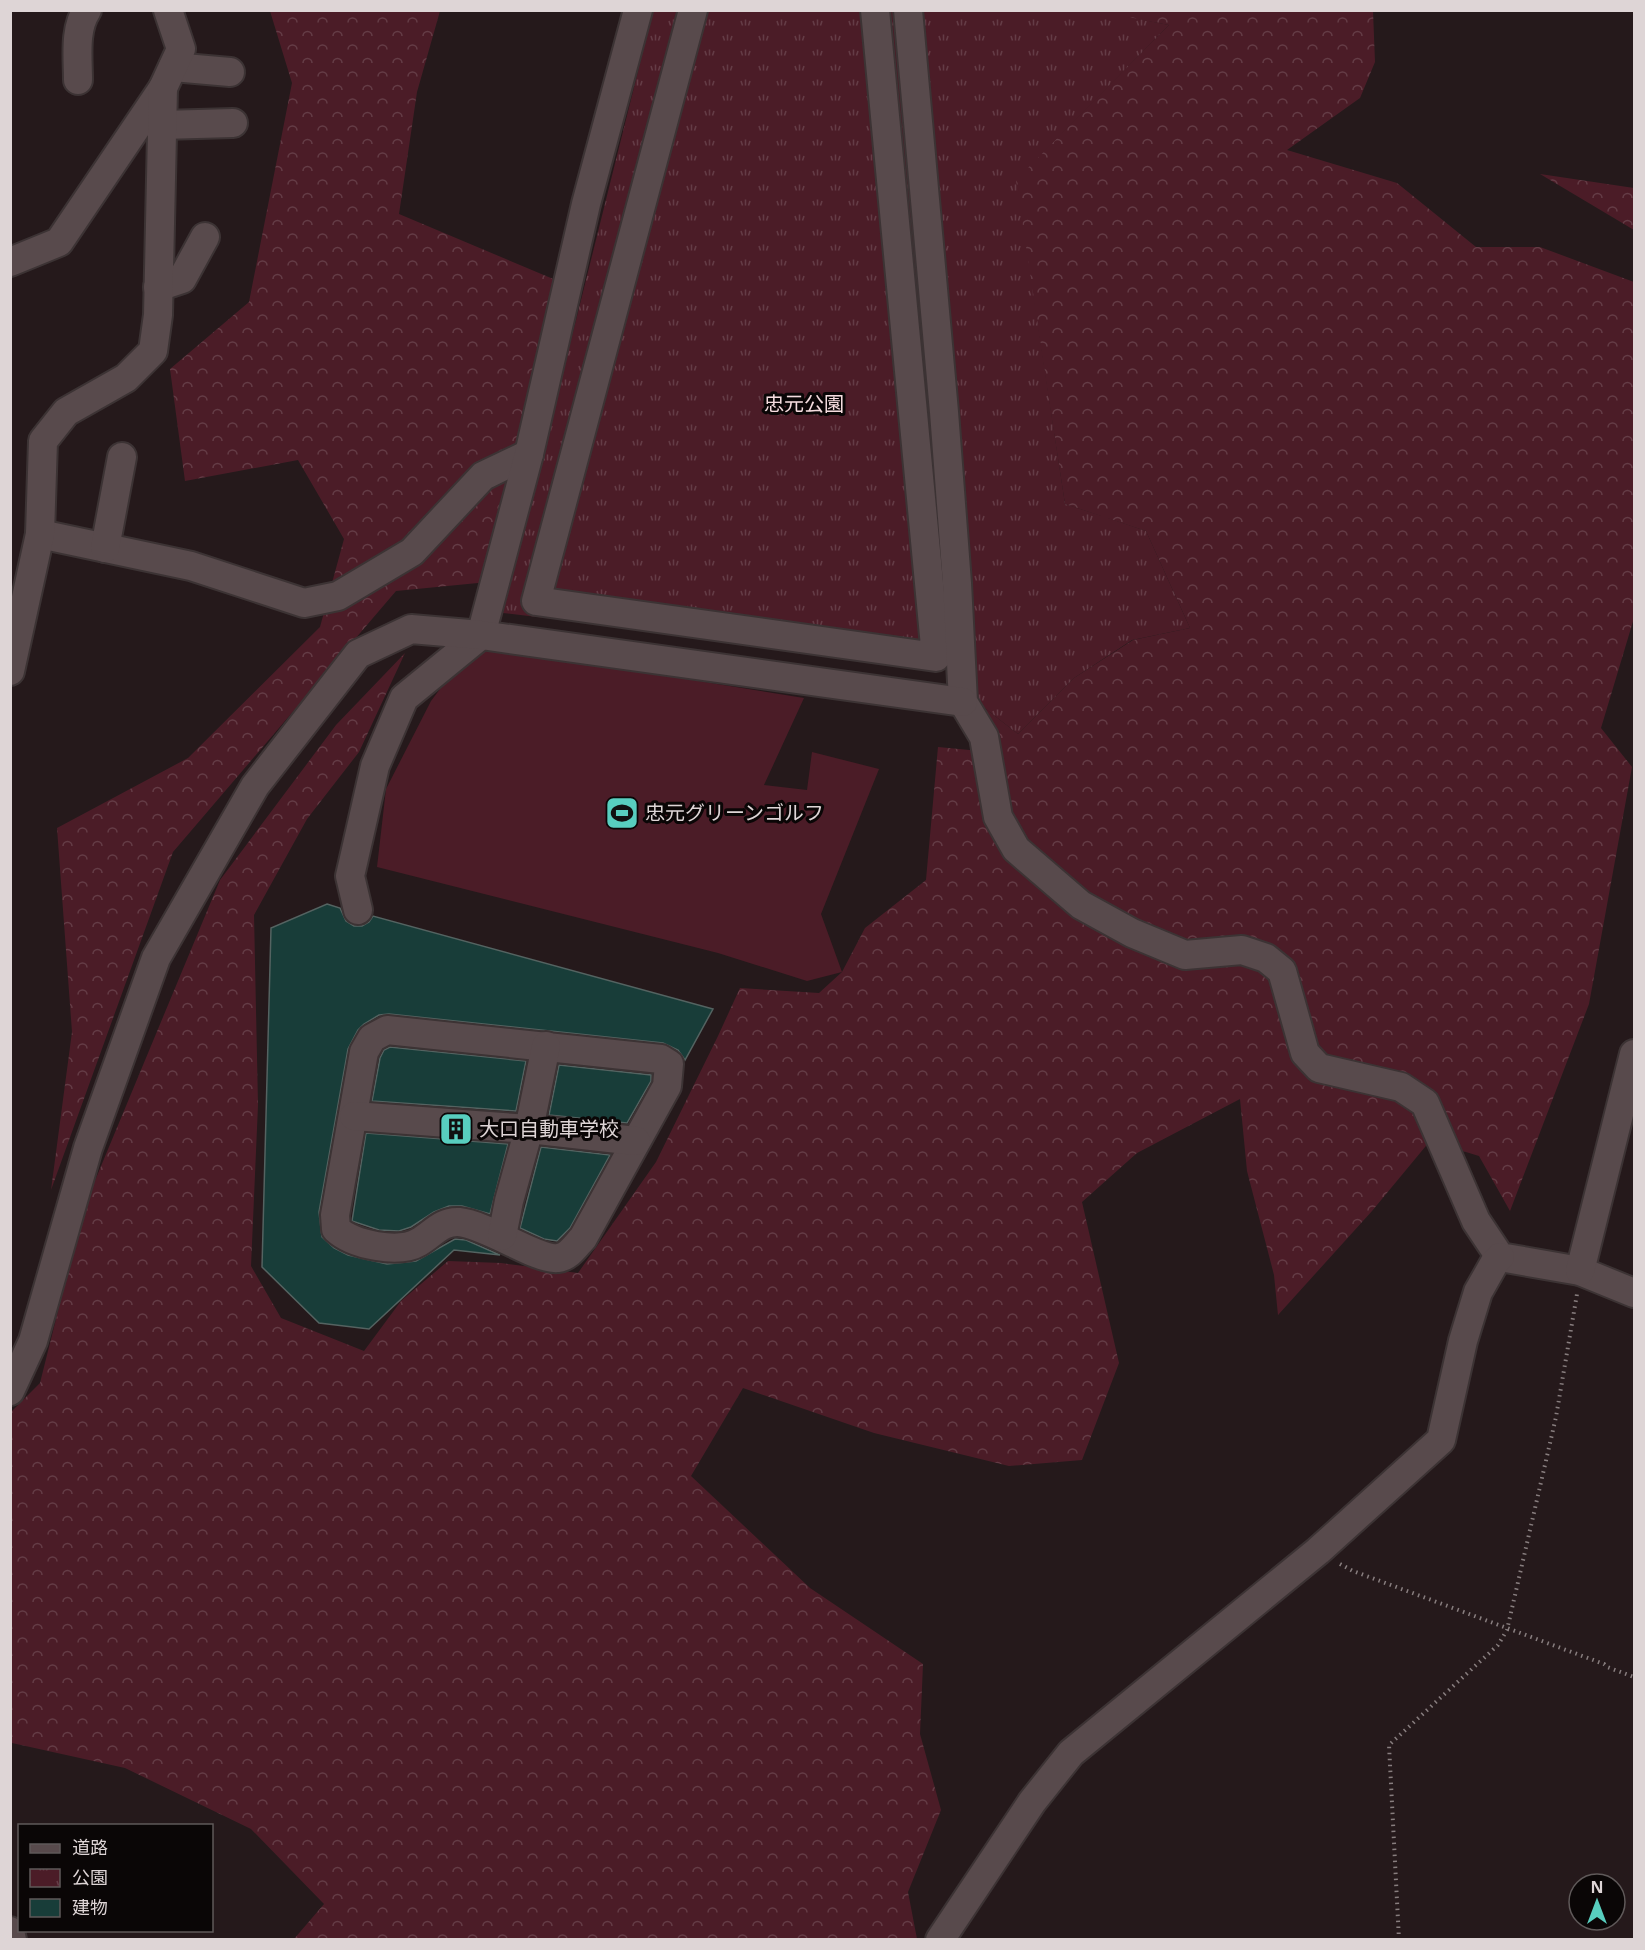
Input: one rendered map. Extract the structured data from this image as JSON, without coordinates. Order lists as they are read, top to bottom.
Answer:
{
  "parks": ["忠元公園"],
  "places": {
    "sports": ["忠元グリーンゴルフ"],
    "building": ["大口自動車学校"]
  },
  "legend": ["道路", "公園", "建物"],
  "north": "top"
}
